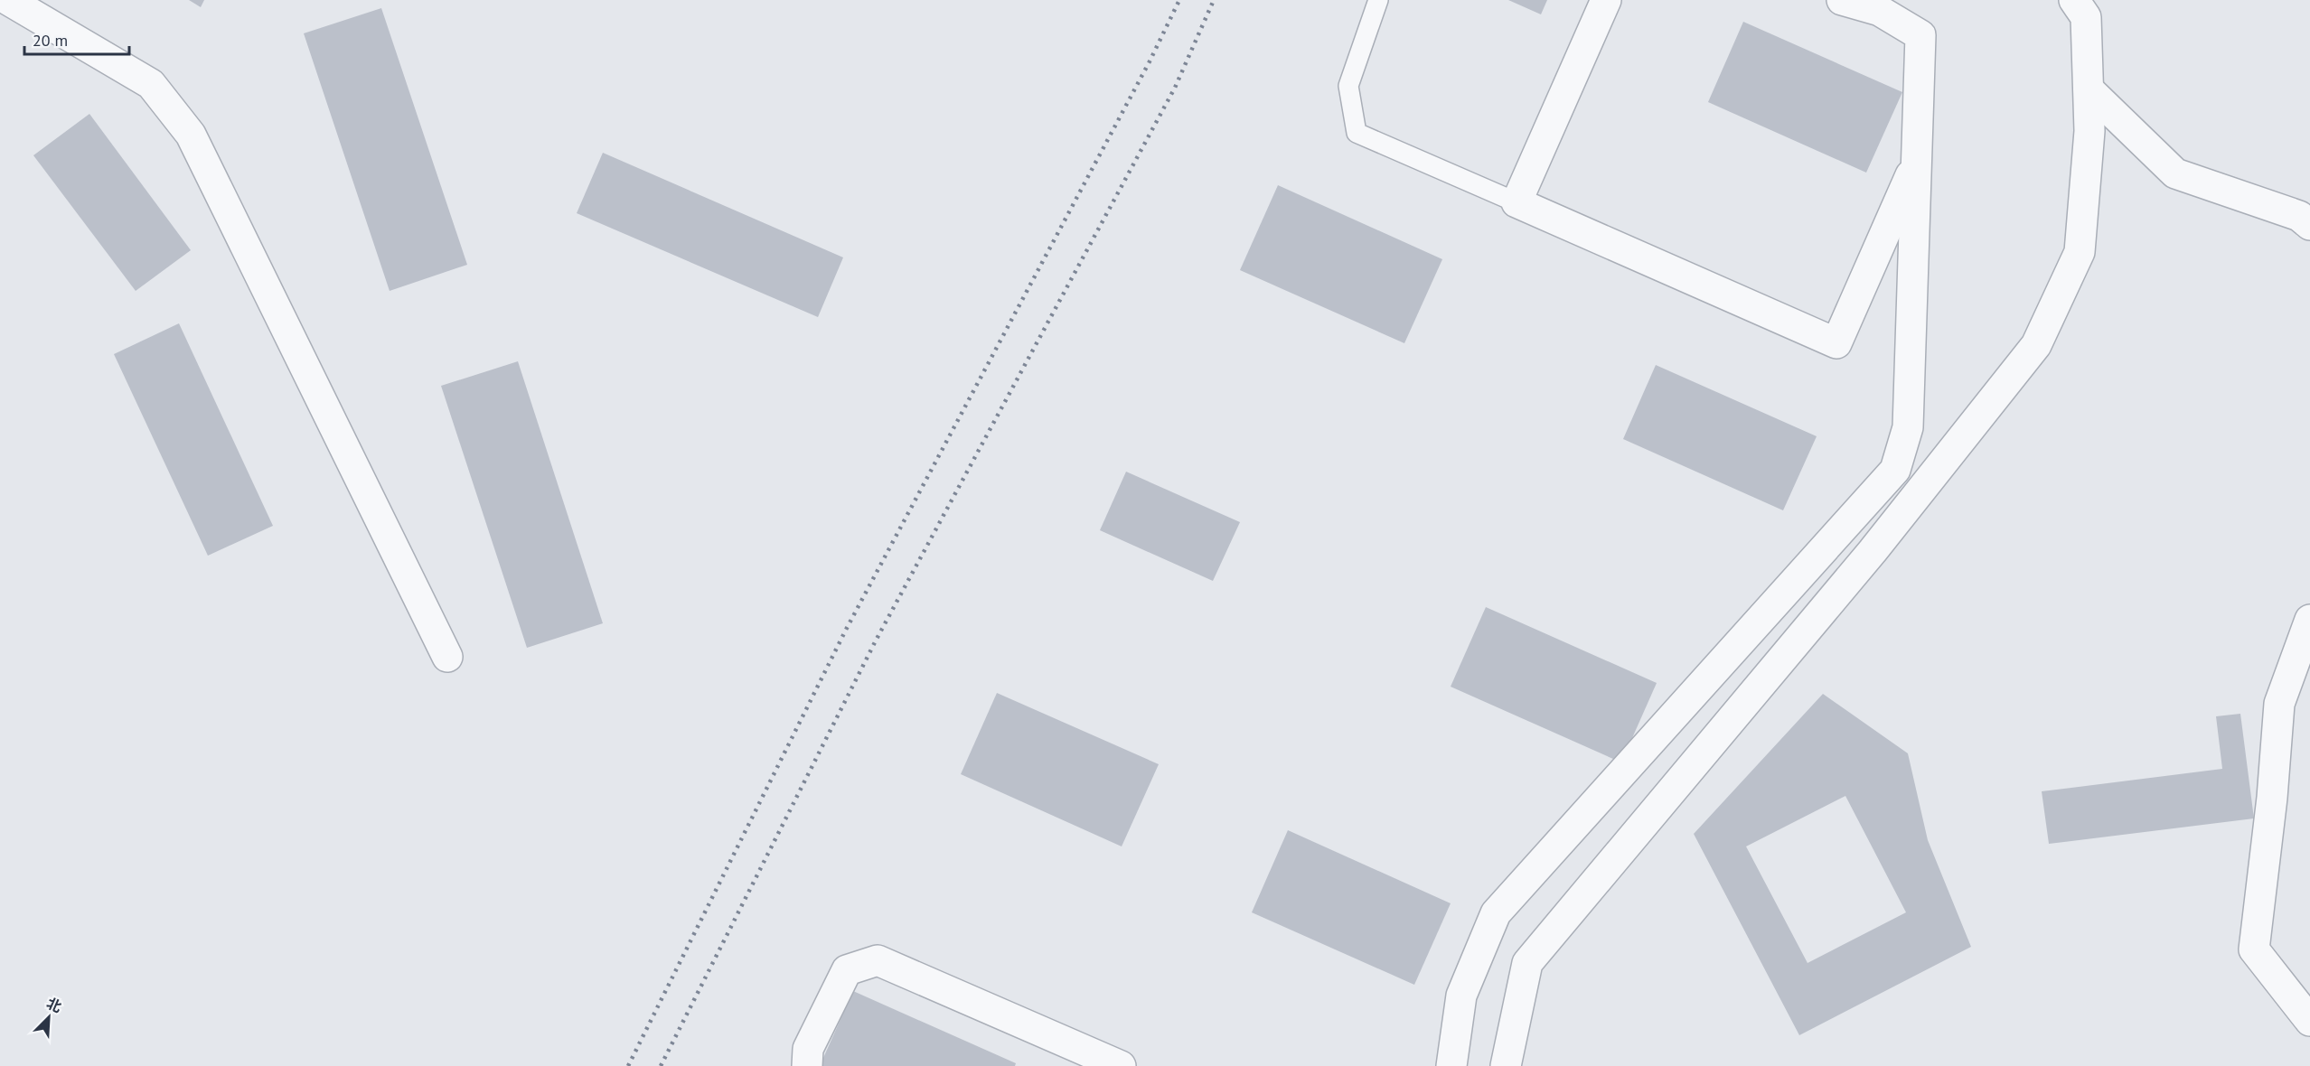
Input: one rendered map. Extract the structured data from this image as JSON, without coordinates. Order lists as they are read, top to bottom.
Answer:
{
  "scale_bar": "20 m",
  "north": "top right"
}
